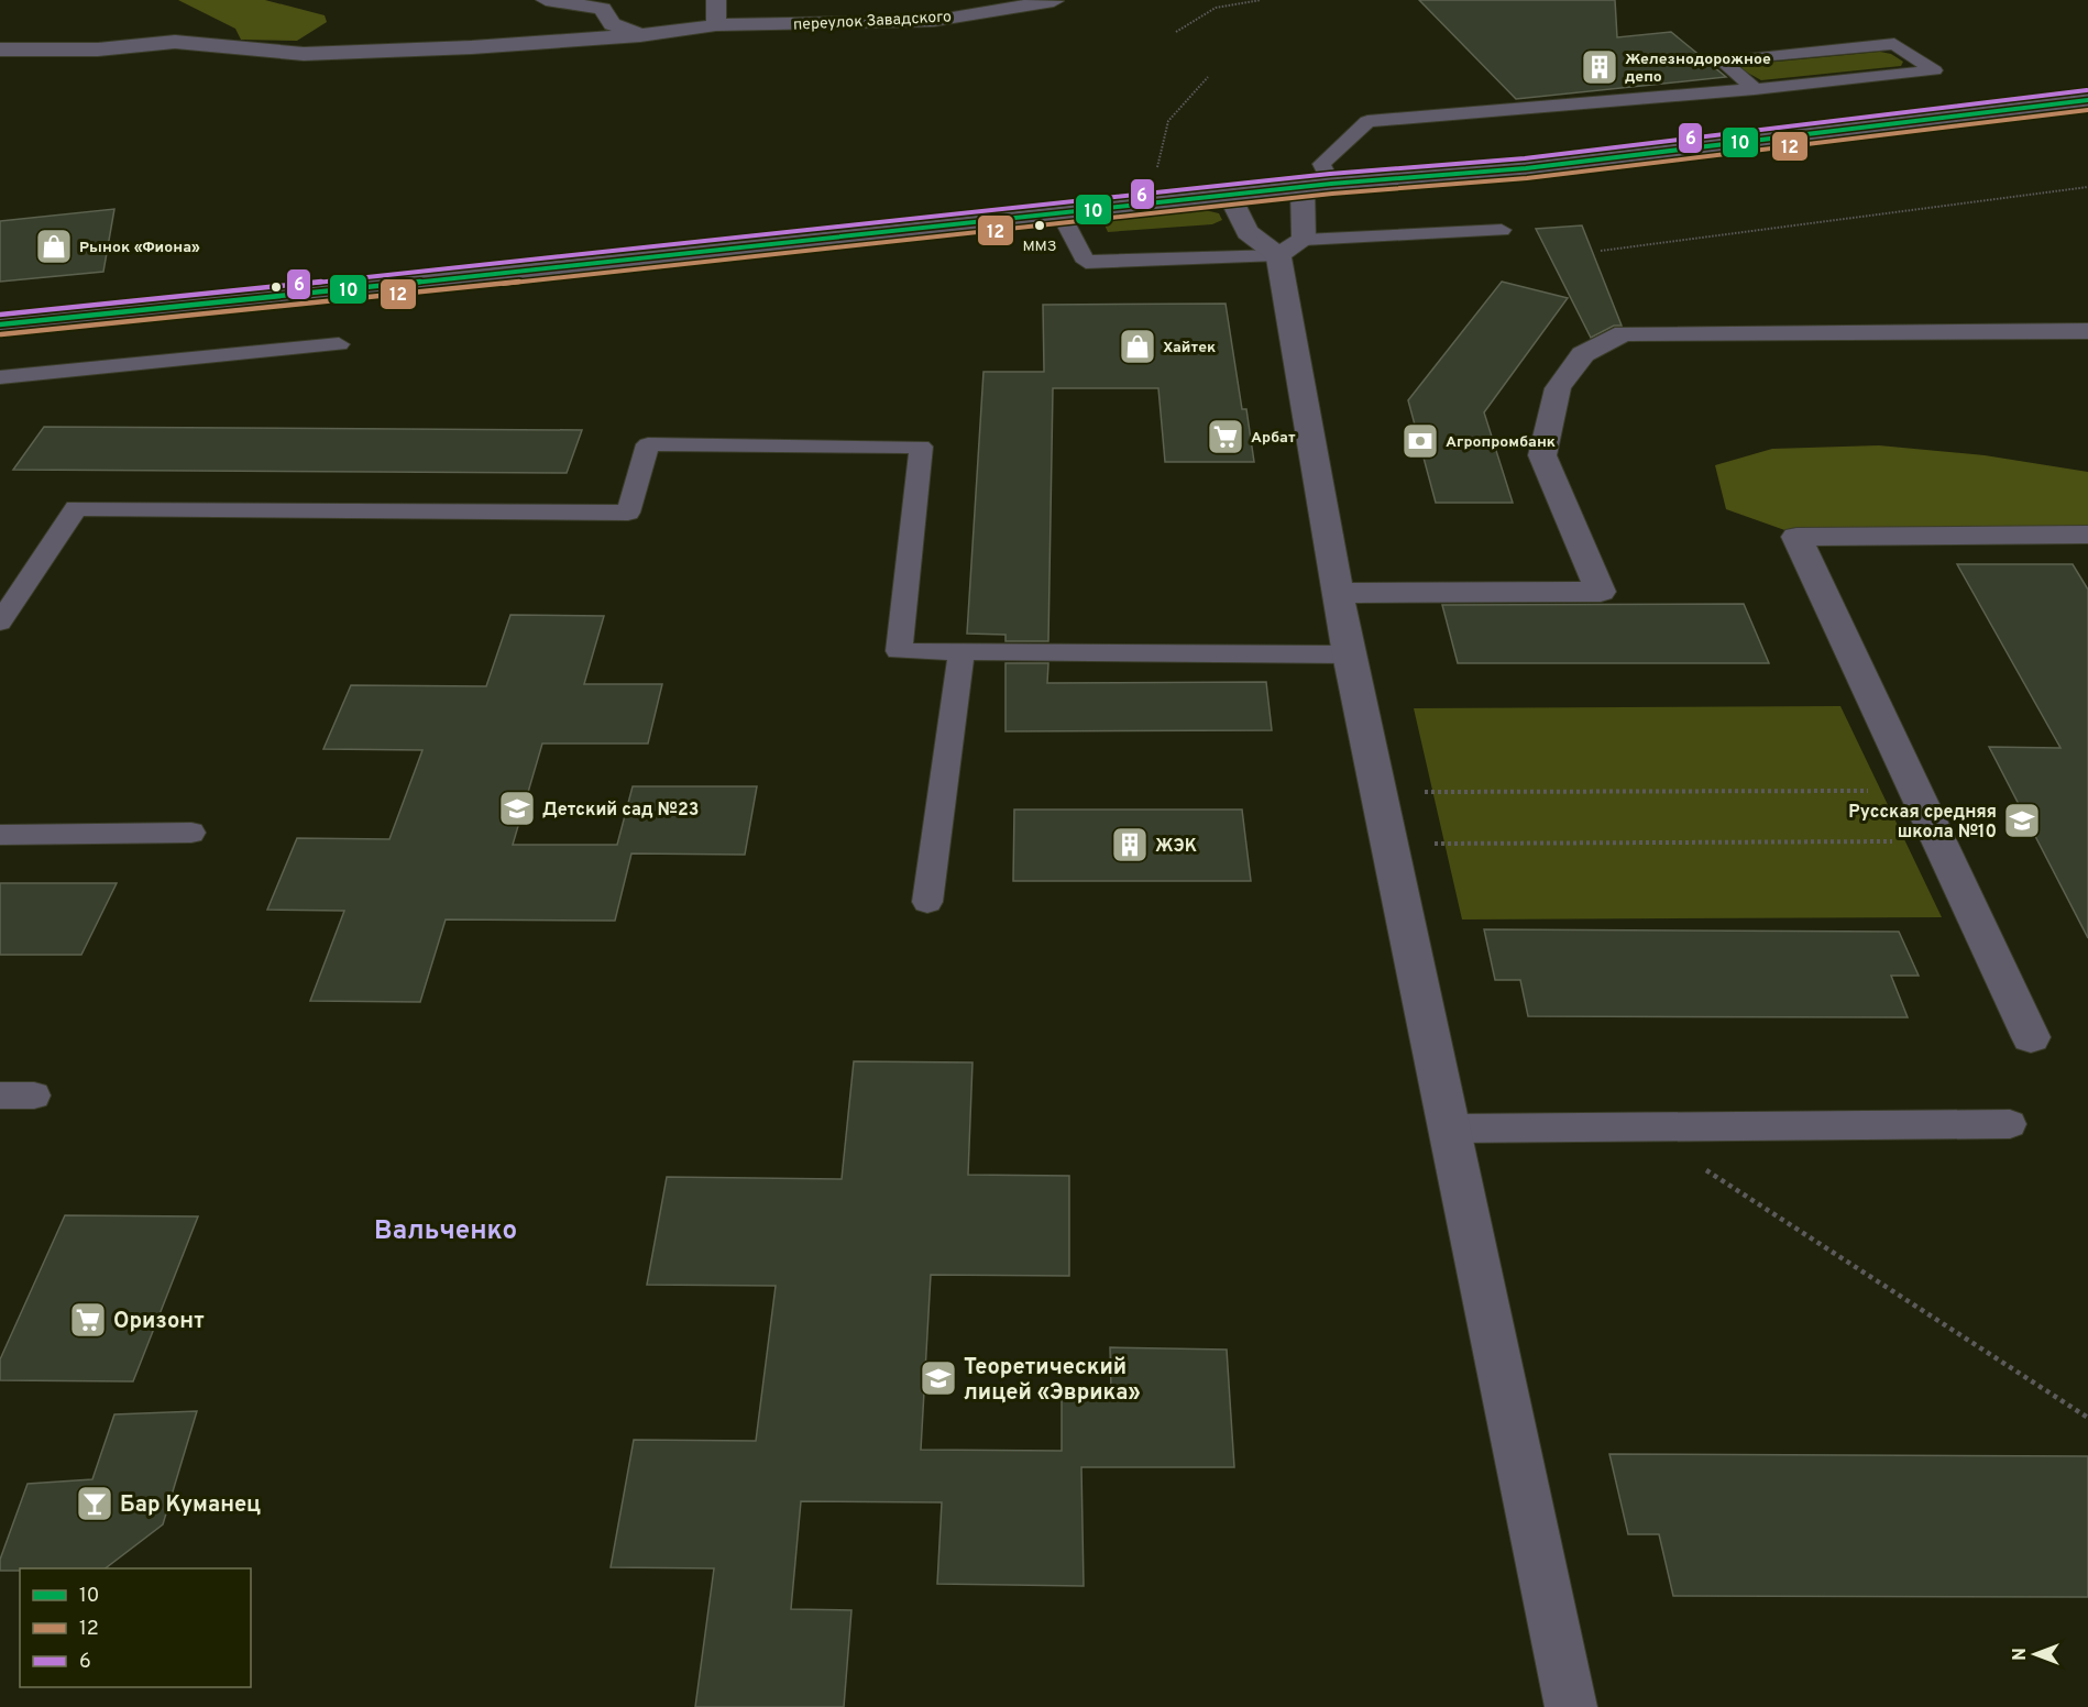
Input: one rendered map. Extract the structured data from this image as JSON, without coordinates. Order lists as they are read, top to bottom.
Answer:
{
  "streets": {
    "street": ["переулок Завадского"]
  },
  "districts": ["Вальченко"],
  "places": {
    "building": ["Железнодорожное депо", "ЖЭК"],
    "other": ["ММЗ"],
    "shop": ["Рынок «Фиона»", "Хайтек"],
    "supermarket": ["Арбат", "Оризонт"],
    "bank": ["Агропромбанк"],
    "school or university": ["Детский сад №23", "Русская средняя школа №10", "Теоретический лицей «Эврика»"],
    "bar": ["Бар Куманец"]
  },
  "lines": ["transit line 6", "transit line 10", "transit line 12"],
  "legend": ["10", "12", "6"],
  "north": "left"
}
